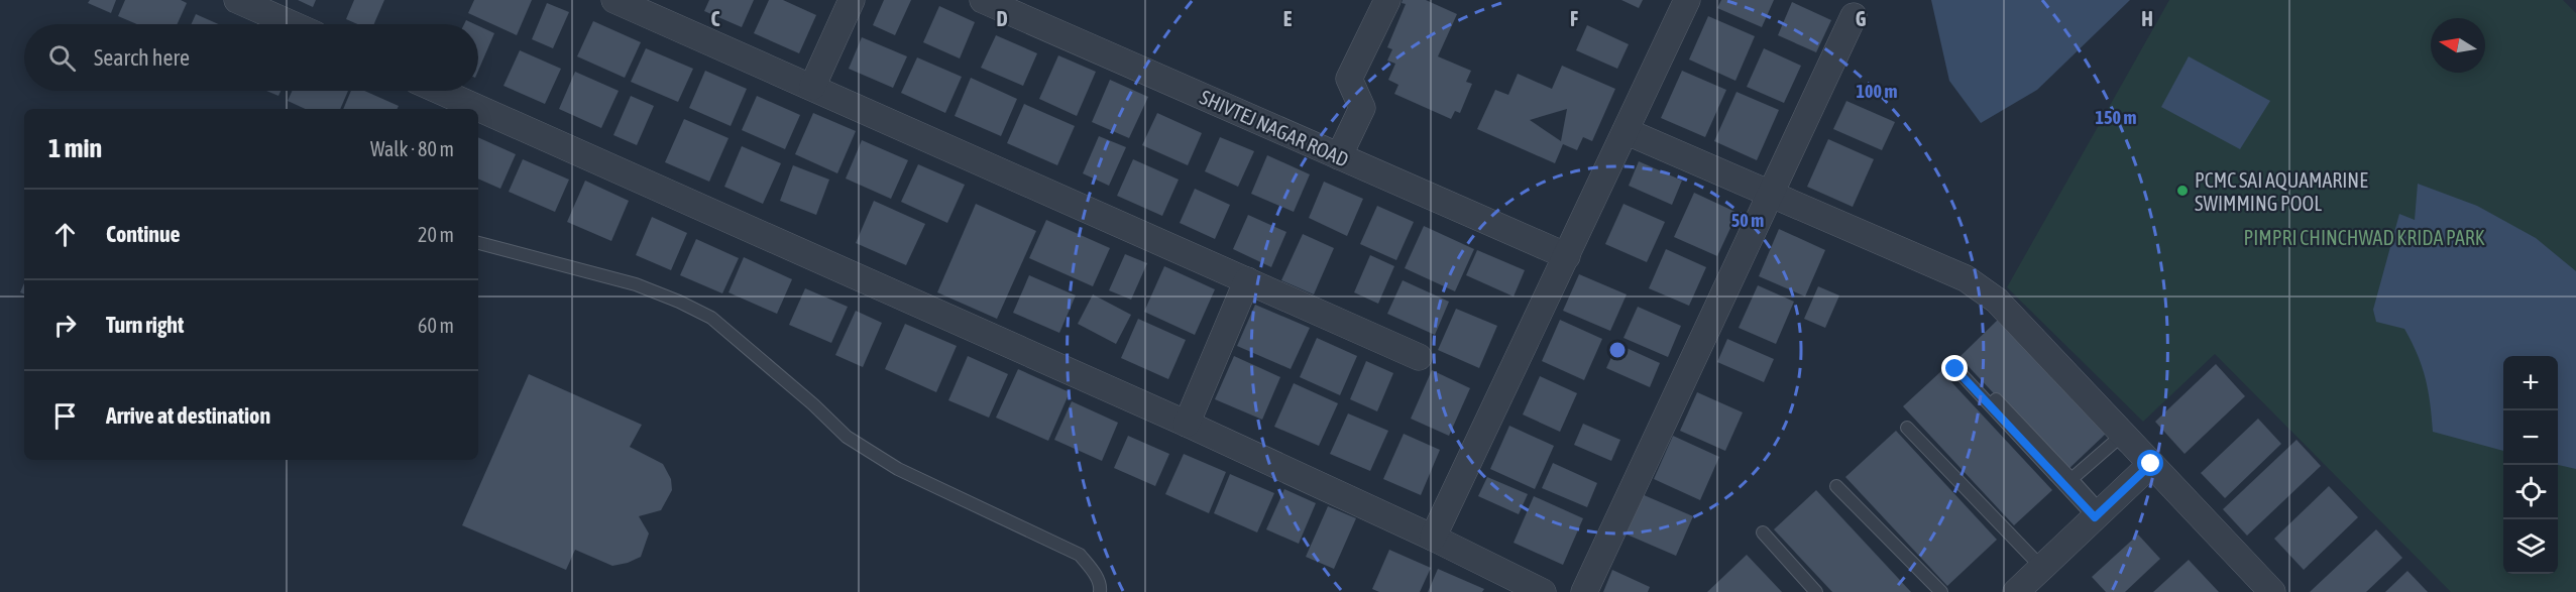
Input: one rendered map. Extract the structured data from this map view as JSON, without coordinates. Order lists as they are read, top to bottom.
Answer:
{
  "streets": {
    "street": ["SHIVTEJ NAGAR ROAD"]
  },
  "parks": ["PIMPRI CHINCHWAD KRIDA PARK"],
  "places": ["PCMC SAI AQUAMARINE SWIMMING POOL"],
  "north": "left",
  "page": {
    "search": "Search here",
    "heading": ["1 min", "Walk · 80 m"],
    "list": [
      ["Continue", "20 m"],
      ["Turn right", "60 m"],
      "Arrive at destination"
    ],
    "map_buttons": ["+", "−"]
  },
  "grid": {
    "columns": [
      "C",
      "D",
      "E",
      "F",
      "G",
      "H"
    ]
  },
  "rings": ["100 m", "150 m", "50 m"]
}
